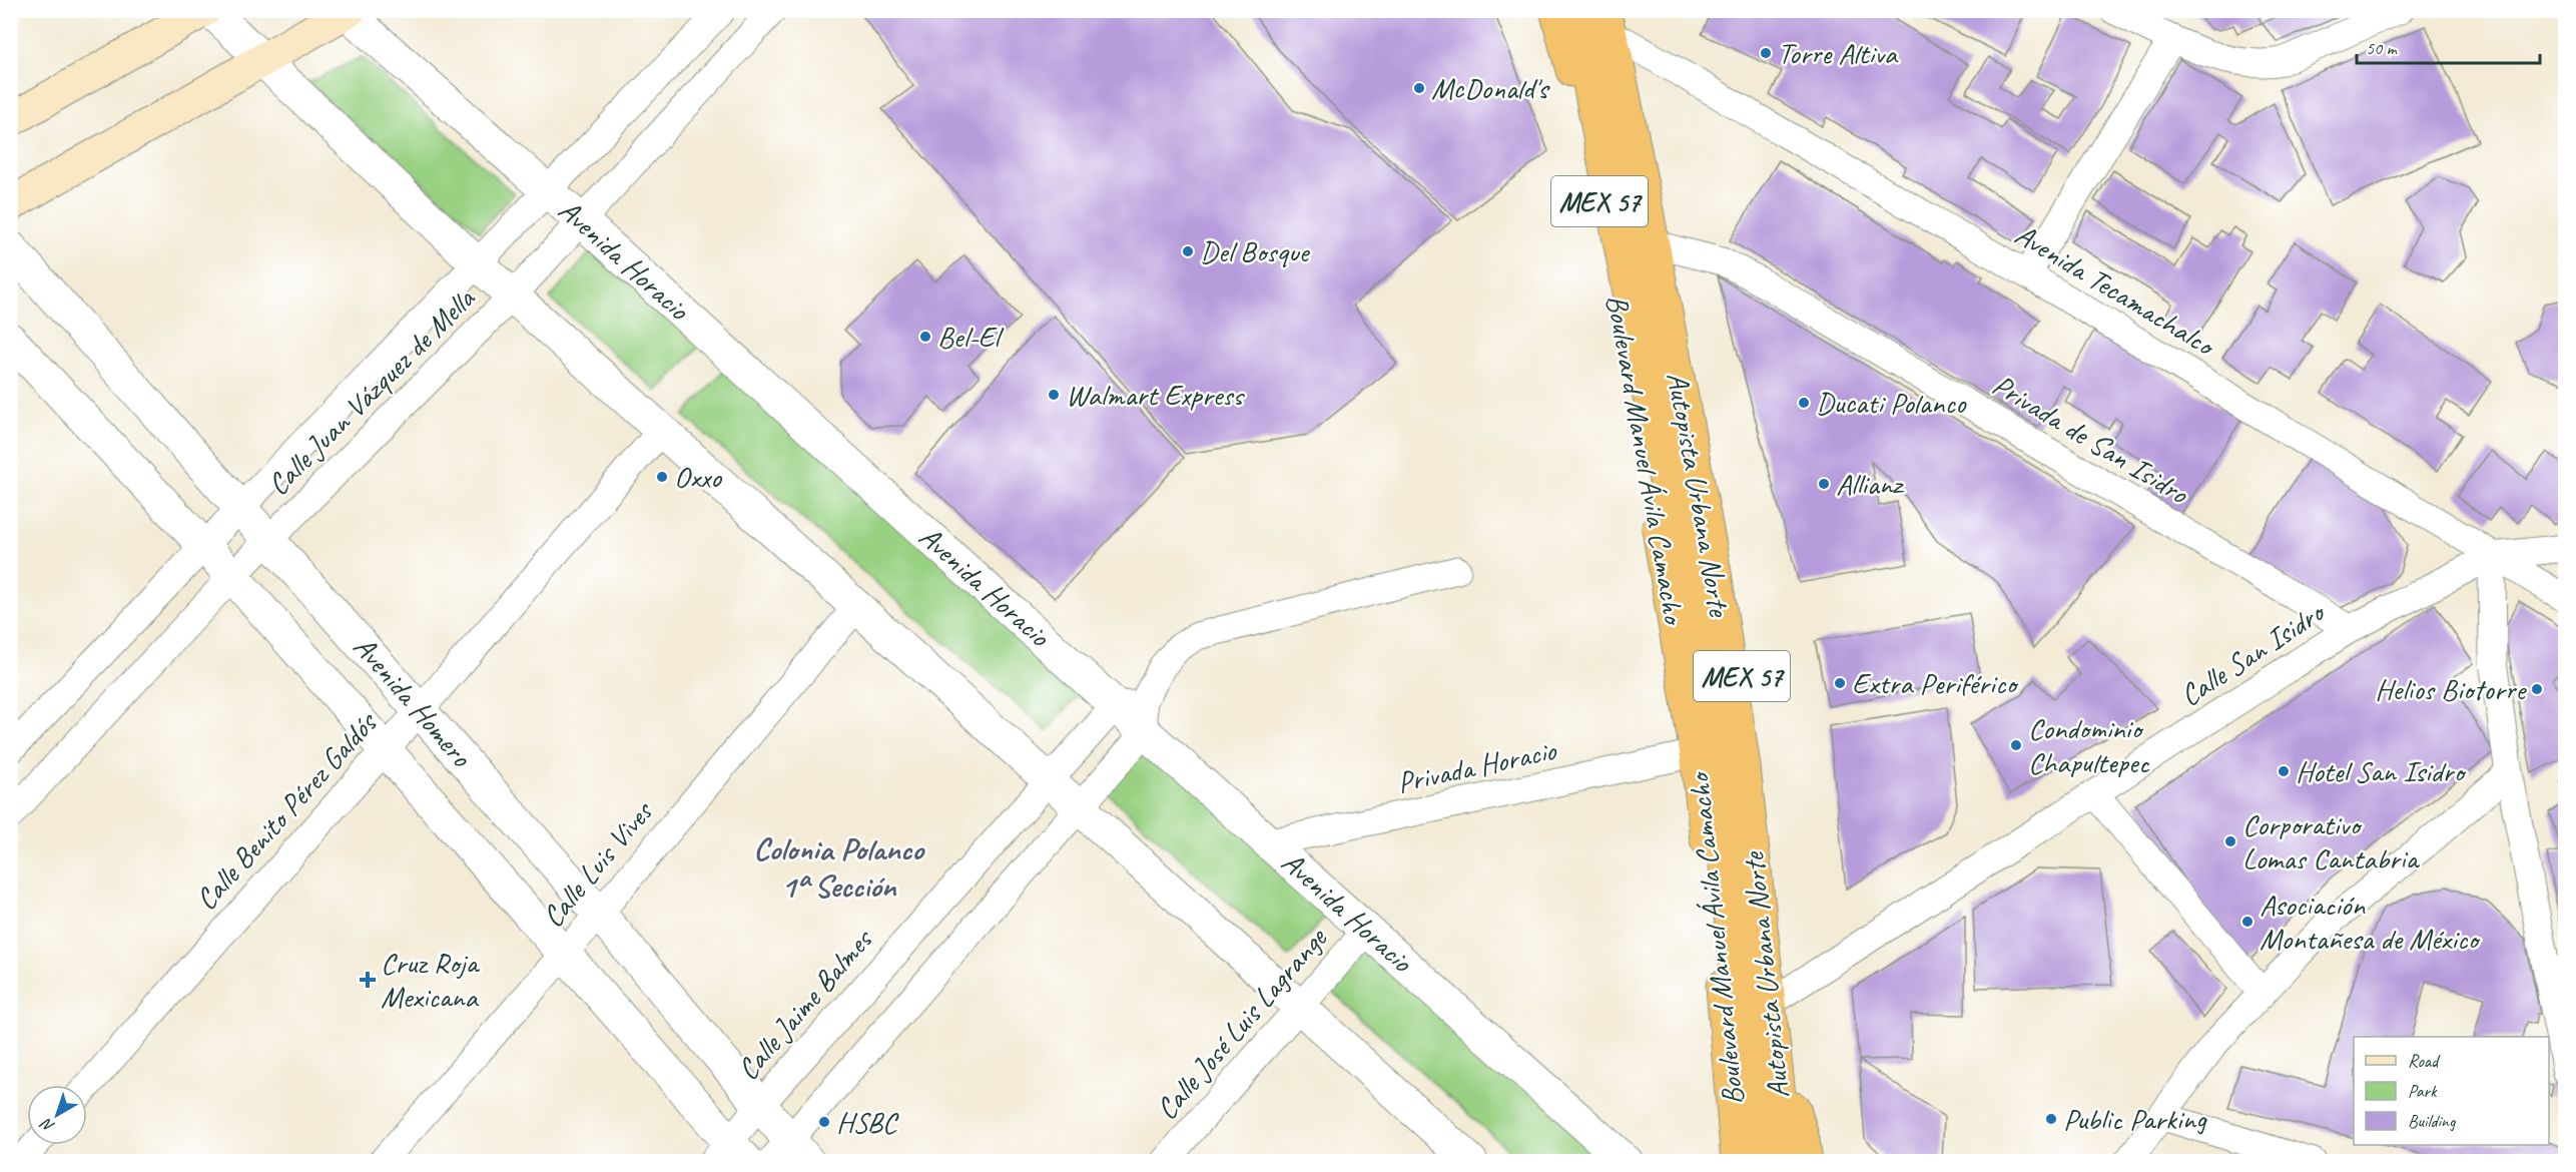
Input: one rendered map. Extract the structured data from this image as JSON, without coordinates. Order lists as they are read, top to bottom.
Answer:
{
  "streets": {
    "highway": ["MEX 57", "Boulevard Manuel Ávila Camacho", "Autopista Urbana Norte"],
    "street": [
      "Avenida Horacio",
      "Avenida Tecamachalco",
      "Calle Juan Vázquez de Mella",
      "Privada de San Isidro",
      "Calle San Isidro",
      "Avenida Homero",
      "Privada Horacio",
      "Calle Benito Pérez Galdós",
      "Calle Luis Vives",
      "Calle Jaime Balmes",
      "Calle José Luis Lagrange"
    ]
  },
  "crossings": [
    ["Avenida Horacio", "Calle Juan Vázquez de Mella"],
    ["Avenida Horacio", "Privada Horacio"],
    ["Avenida Horacio", "Calle Jaime Balmes"],
    ["Avenida Horacio", "Calle José Luis Lagrange"],
    ["Avenida Tecamachalco", "Boulevard Manuel Ávila Camacho"],
    ["Avenida Tecamachalco", "Autopista Urbana Norte"],
    ["Avenida Tecamachalco", "Calle San Isidro"],
    ["Calle Juan Vázquez de Mella", "Avenida Homero"],
    ["Privada de San Isidro", "Boulevard Manuel Ávila Camacho"],
    ["Privada de San Isidro", "Calle San Isidro"],
    ["Boulevard Manuel Ávila Camacho", "Autopista Urbana Norte"],
    ["Boulevard Manuel Ávila Camacho", "Calle San Isidro"],
    ["Boulevard Manuel Ávila Camacho", "Privada Horacio"],
    ["Avenida Homero", "Calle Benito Pérez Galdós"],
    ["Avenida Homero", "Calle Luis Vives"],
    ["Avenida Homero", "Calle Jaime Balmes"]
  ],
  "districts": ["Colonia Polanco 1ª Sección"],
  "places": {
    "other": [
      "Torre Altiva",
      "McDonald's",
      "Del Bosque",
      "Bel-El",
      "Walmart Express",
      "Ducati Polanco",
      "Oxxo",
      "Allianz",
      "Extra Periférico",
      "Helios Biotorre",
      "Condominio Chapultepec",
      "Hotel San Isidro",
      "Corporativo Lomas Cantabria",
      "Asociación Montañesa de México",
      "Public Parking",
      "HSBC"
    ],
    "health": ["Cruz Roja Mexicana"]
  },
  "legend": ["Road", "Park", "Building"],
  "scale_bar": "50 m",
  "north": "bottom left"
}
